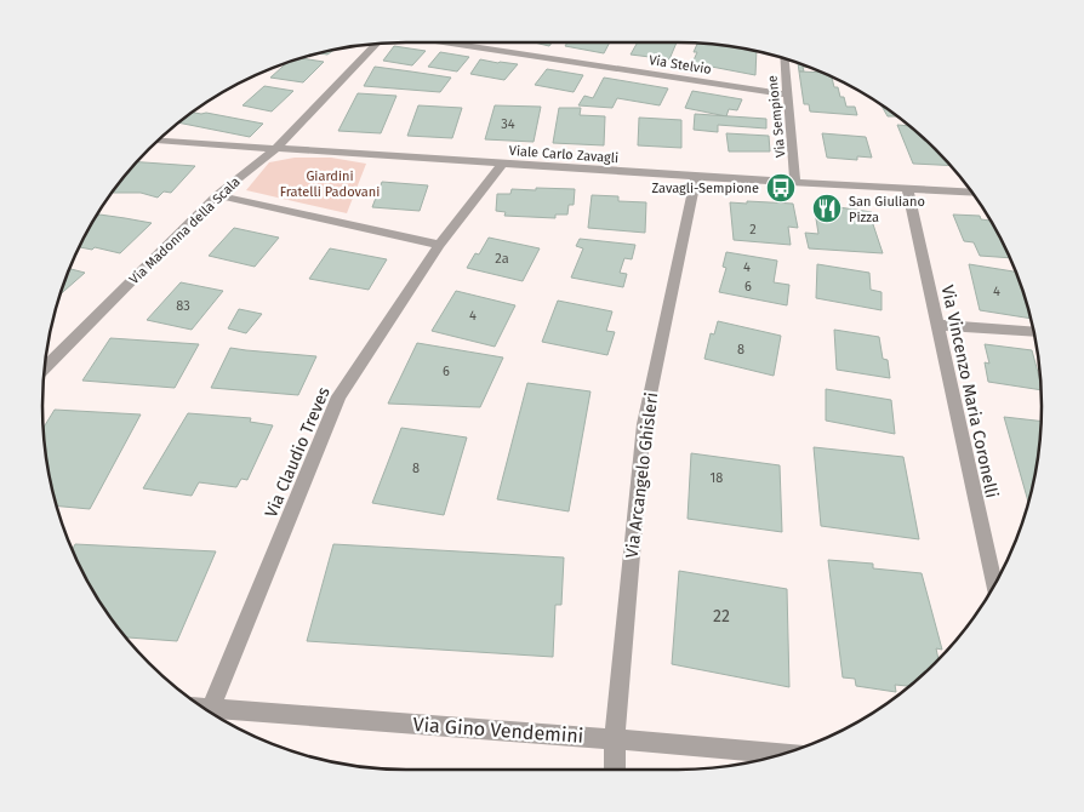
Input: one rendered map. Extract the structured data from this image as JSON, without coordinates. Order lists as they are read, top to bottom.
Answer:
{
  "streets": {
    "street": [
      "Via Stelvio",
      "Via Sempione",
      "Viale Carlo Zavagli",
      "Via Madonna della Scala",
      "Via Vincenzo Maria Coronelli",
      "Via Claudio Treves",
      "Via Arcangelo Ghisleri",
      "Via Gino Vendemini"
    ]
  },
  "crossings": [
    ["Via Stelvio", "Via Sempione"],
    ["Via Sempione", "Viale Carlo Zavagli"],
    ["Viale Carlo Zavagli", "Via Madonna della Scala"],
    ["Viale Carlo Zavagli", "Via Vincenzo Maria Coronelli"],
    ["Viale Carlo Zavagli", "Via Claudio Treves"],
    ["Viale Carlo Zavagli", "Via Arcangelo Ghisleri"],
    ["Via Arcangelo Ghisleri", "Via Gino Vendemini"]
  ],
  "parks": ["Giardini Fratelli Padovani"],
  "places": {
    "bus stop": ["Zavagli-Sempione"],
    "restaurant": ["San Giuliano Pizza"]
  },
  "house_numbers": [
    "34",
    "2",
    "2a",
    "4",
    "6",
    "4",
    "83",
    "4",
    "8",
    "6",
    "8",
    "18",
    "22"
  ]
}
